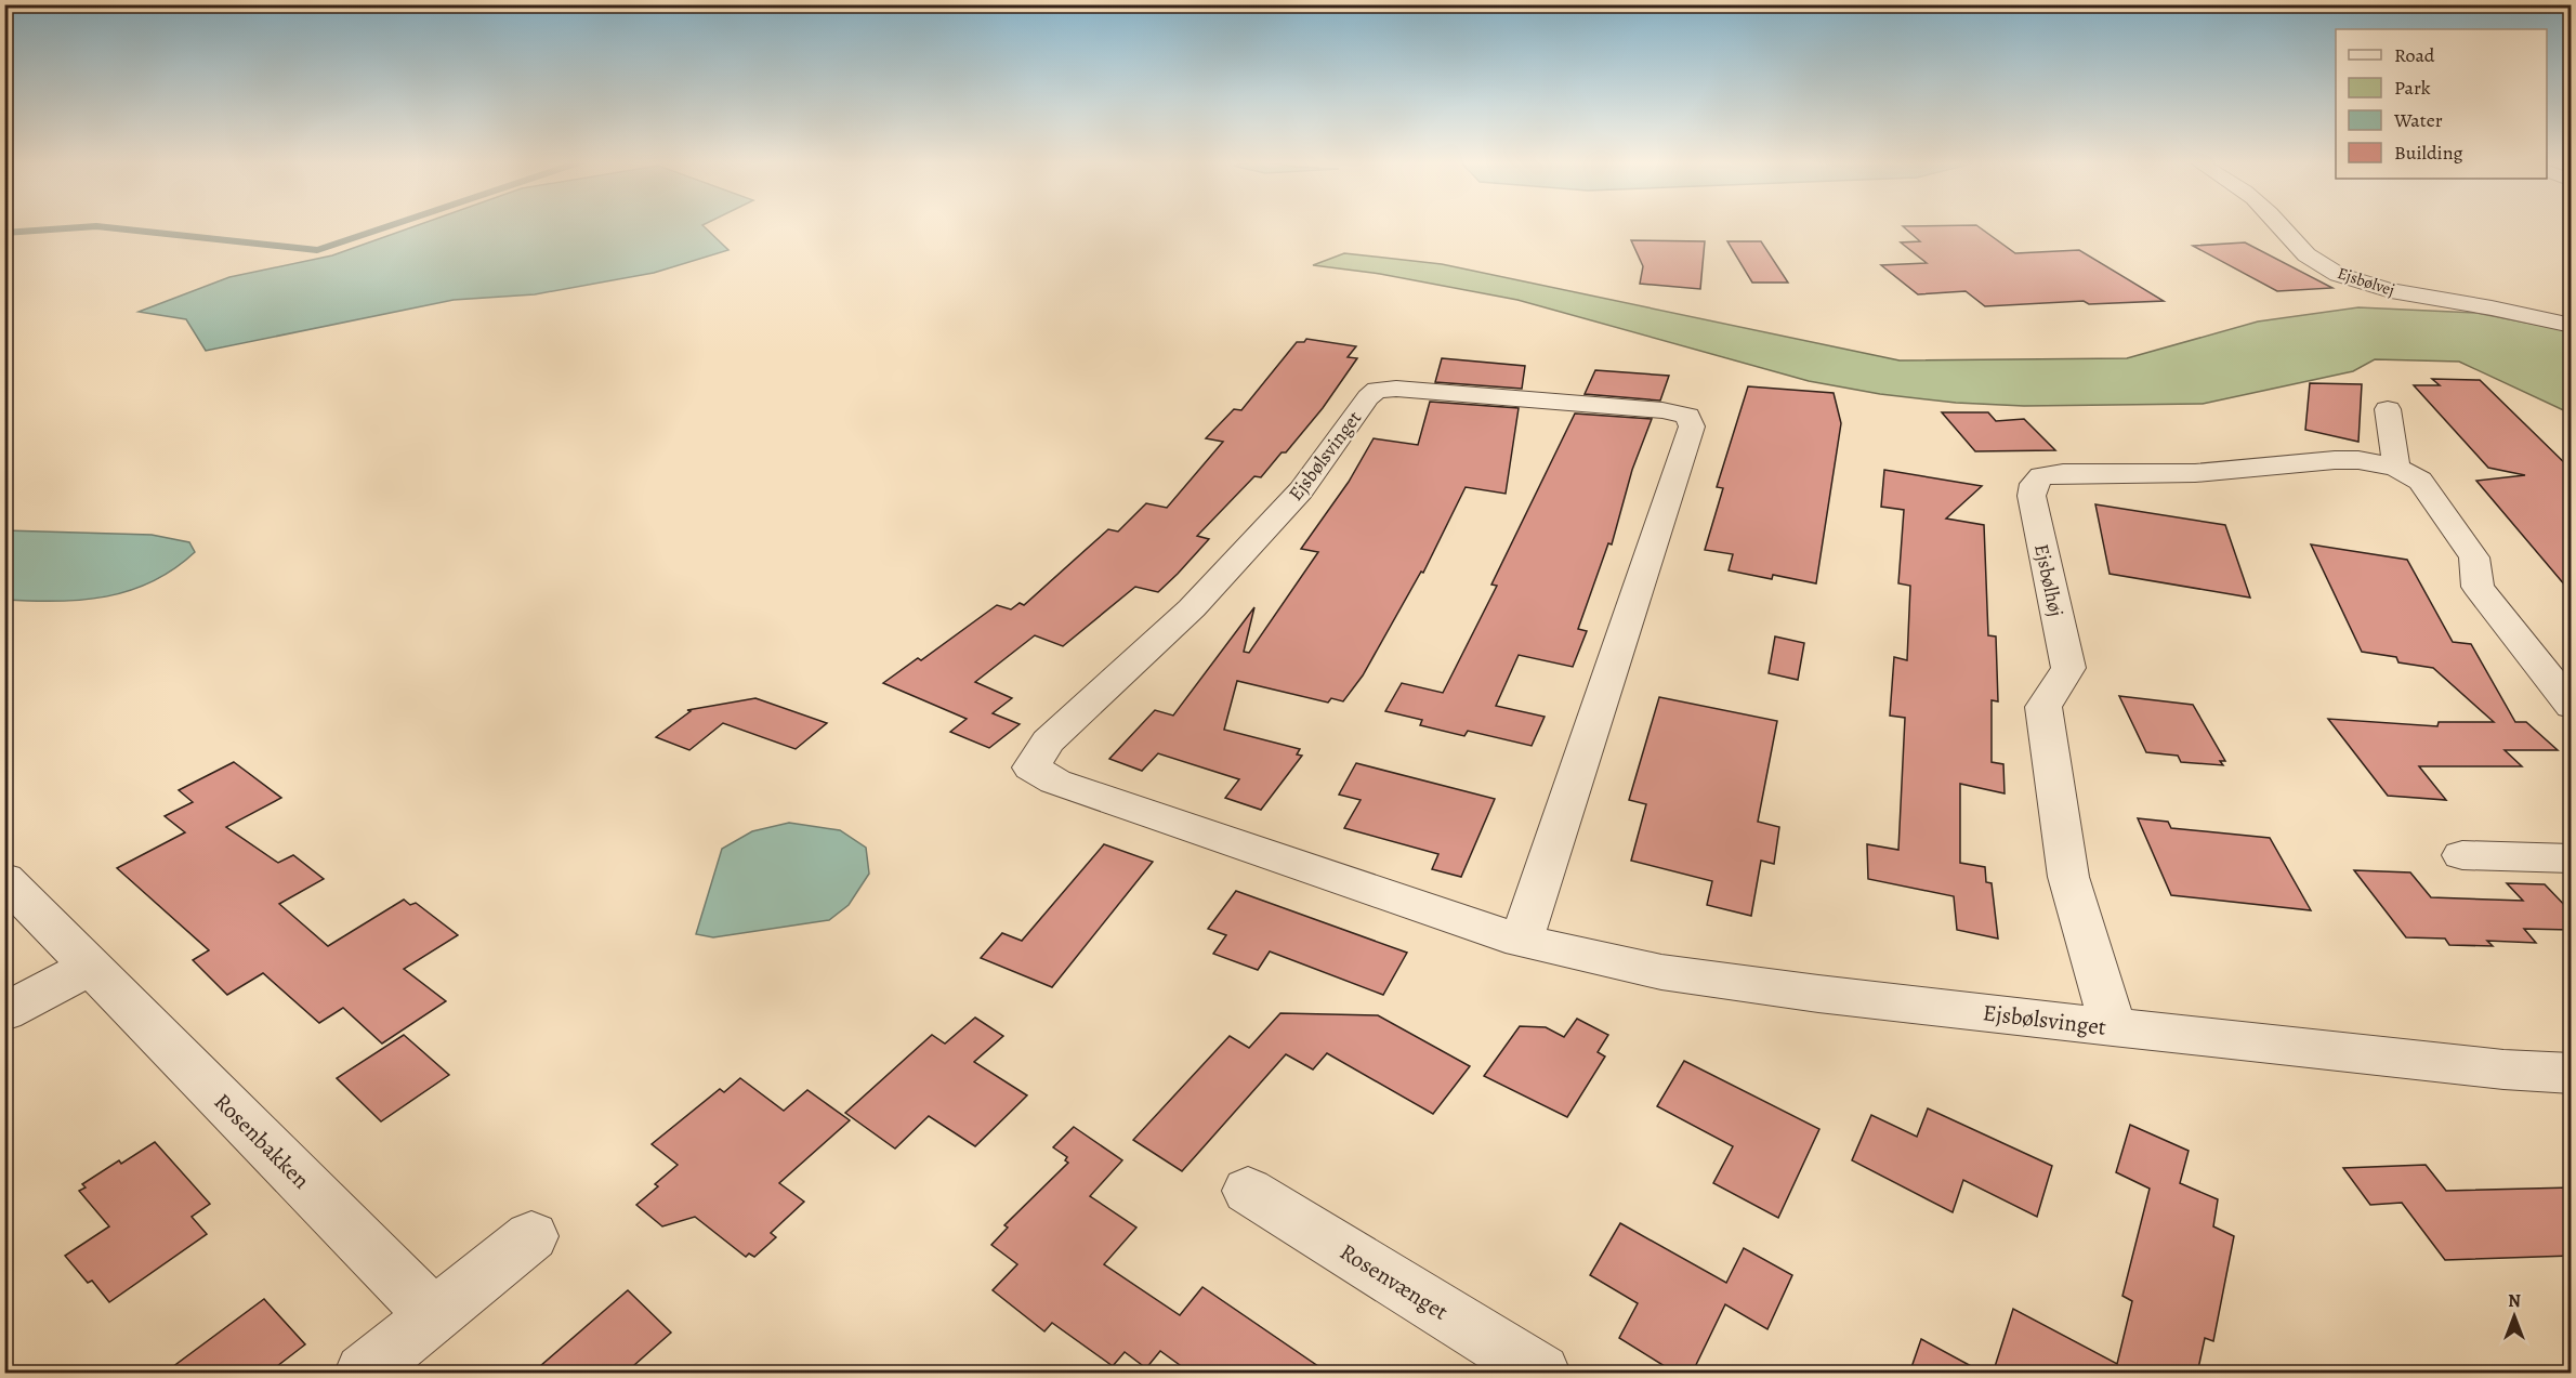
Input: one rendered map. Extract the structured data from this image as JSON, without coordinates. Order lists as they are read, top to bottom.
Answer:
{
  "streets": {
    "street": [
      "Ejsbølvej",
      "Ejsbølsvinget",
      "Ejsbølhøj",
      "Rosenbakken",
      "Rosenvænget"
    ]
  },
  "crossings": [
    ["Ejsbølsvinget", "Ejsbølhøj"]
  ],
  "legend": [
    "Road",
    "Park",
    "Water",
    "Building"
  ],
  "north": "top"
}
